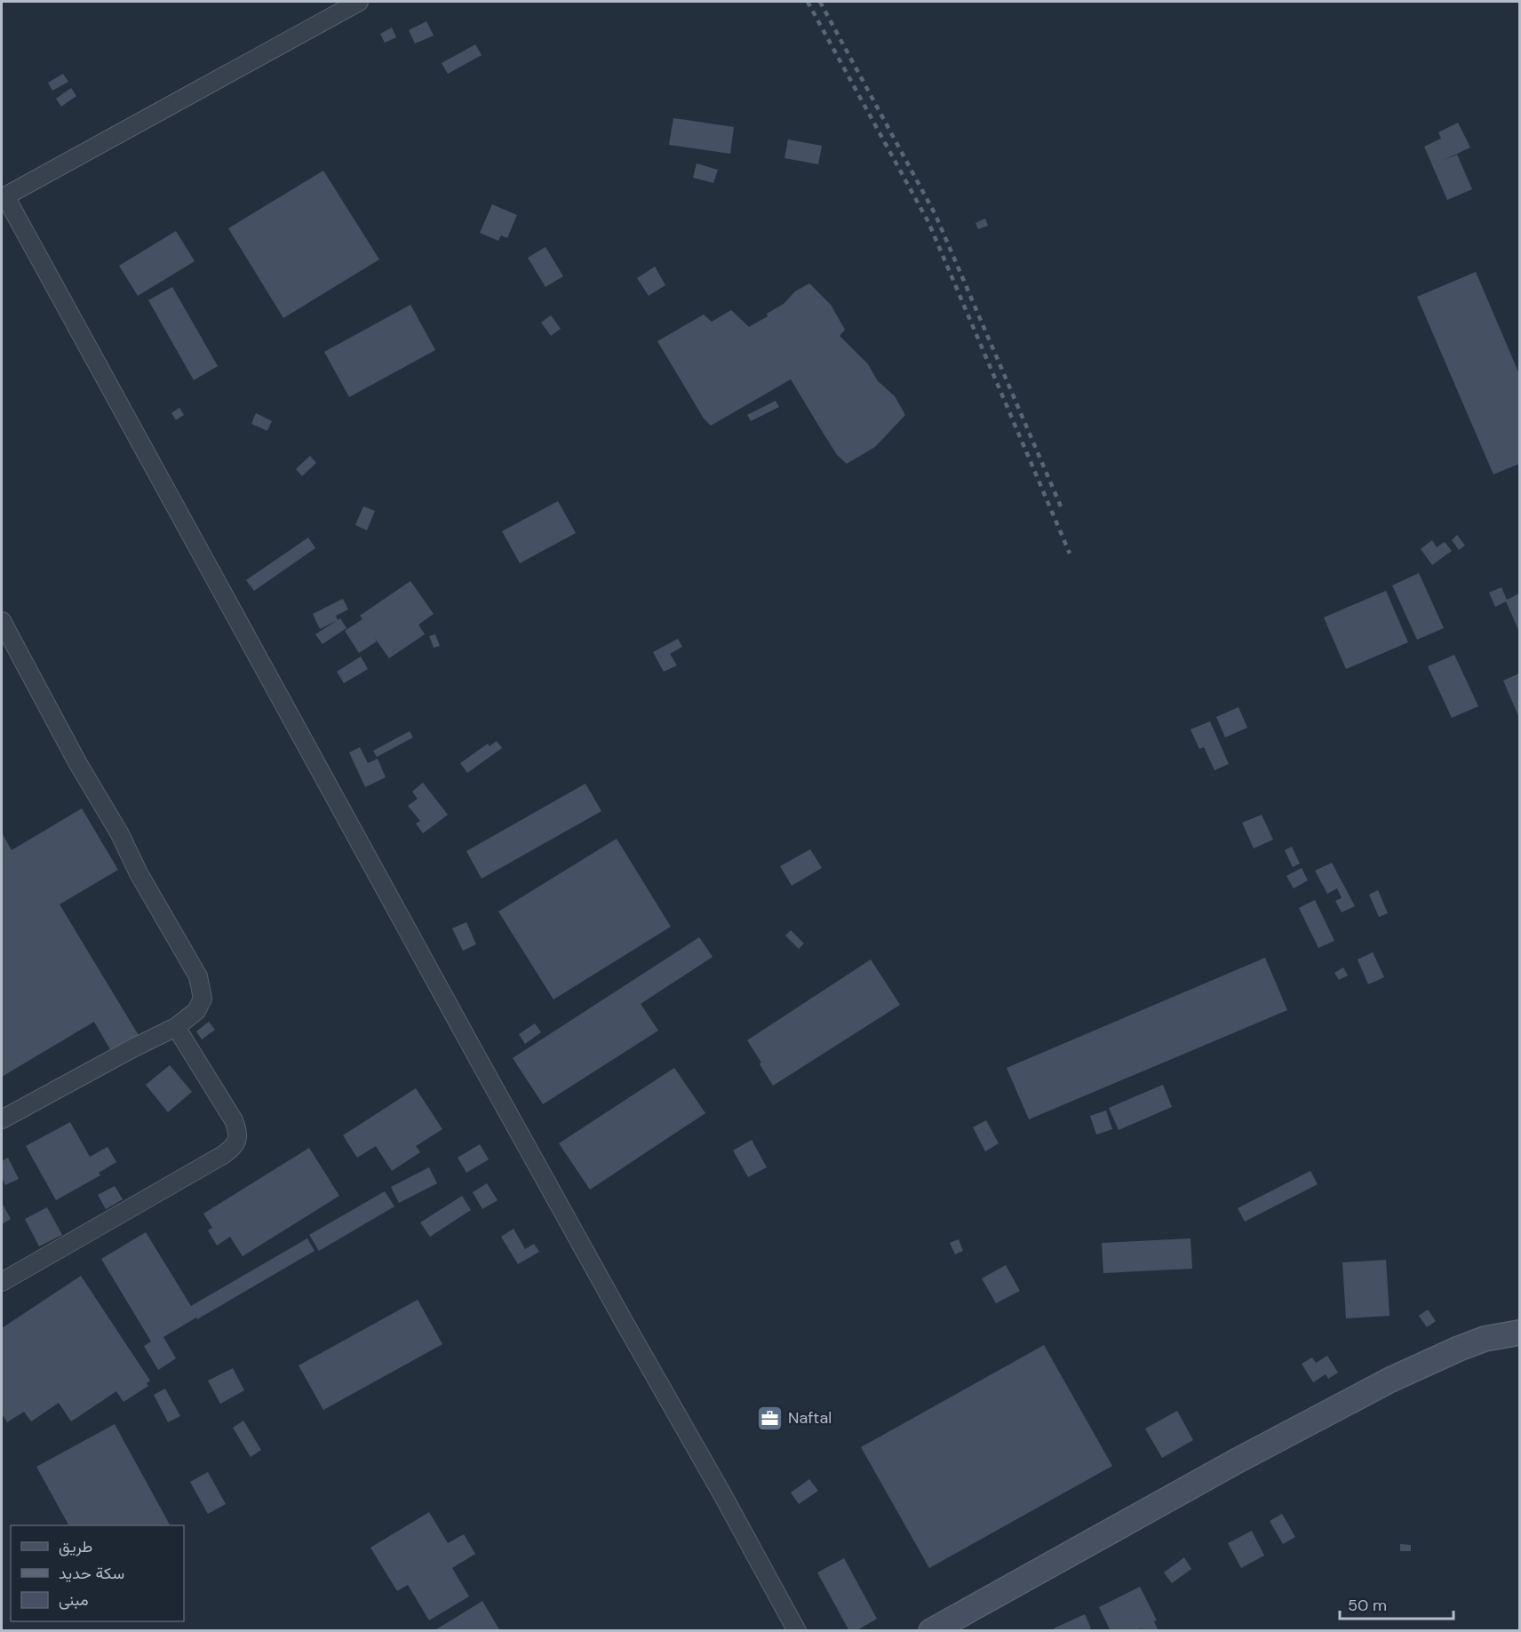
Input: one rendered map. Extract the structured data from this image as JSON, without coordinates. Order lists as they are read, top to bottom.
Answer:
{
  "places": {
    "office": ["Naftal"]
  },
  "legend": ["طريق", "سكة حديد", "مبنى"],
  "scale_bar": "50 m"
}
